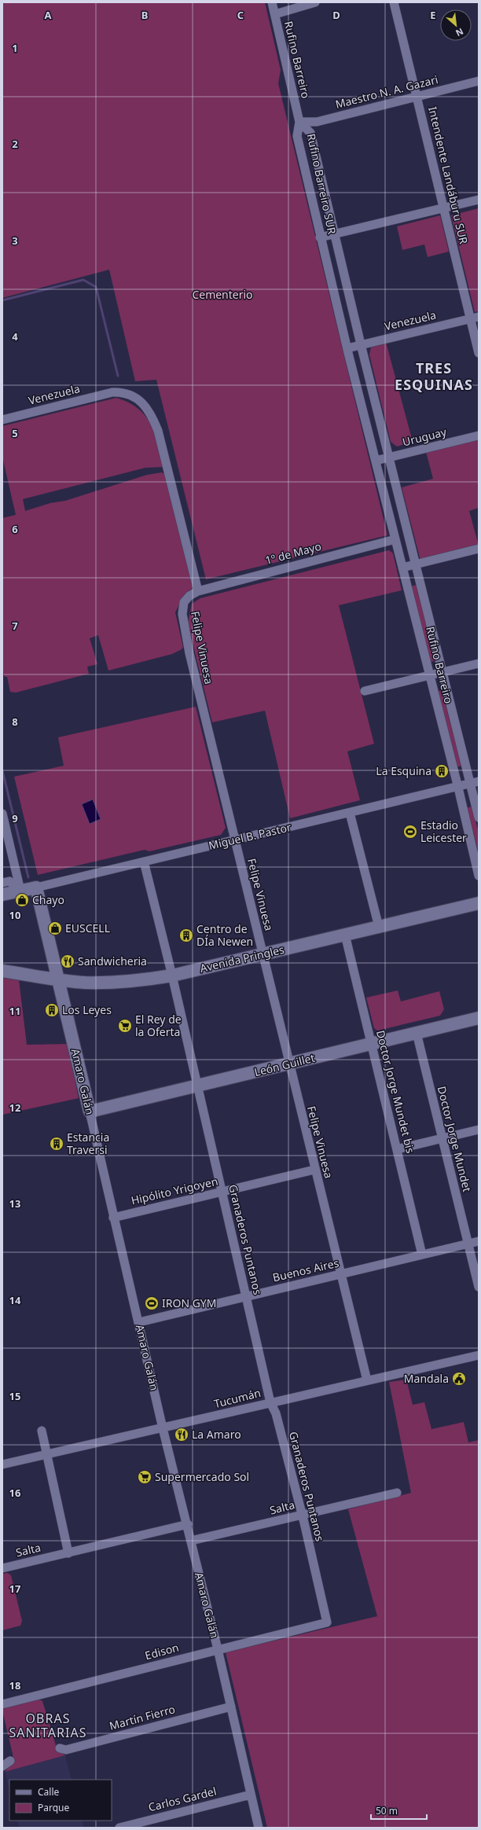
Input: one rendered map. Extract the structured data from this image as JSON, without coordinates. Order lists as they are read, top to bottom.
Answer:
{
  "streets": {
    "street": [
      "Rufino Barreiro",
      "Maestro N. A. Gazari",
      "Intendente Landáburu SUR",
      "Rufino Barreiro SUR",
      "Venezuela",
      "Uruguay",
      "1º de Mayo",
      "Felipe Vinuesa",
      "Miguel B. Pastor",
      "Avenida Pringles",
      "León Guillet",
      "Amaro Galán",
      "Doctor Jorge Mundet bis",
      "Doctor Jorge Mundet",
      "Hipólito Yrigoyen",
      "Granaderos Puntanos",
      "Buenos Aires",
      "Tucumán",
      "Salta",
      "Edison",
      "Martín Fierro",
      "Carlos Gardel"
    ]
  },
  "crossings": [
    ["Rufino Barreiro", "Maestro N. A. Gazari"],
    ["Rufino Barreiro", "Rufino Barreiro SUR"],
    ["Rufino Barreiro", "Uruguay"],
    ["Rufino Barreiro", "1º de Mayo"],
    ["Rufino Barreiro", "Miguel B. Pastor"],
    ["Maestro N. A. Gazari", "Intendente Landáburu SUR"],
    ["Maestro N. A. Gazari", "Rufino Barreiro SUR"],
    ["Intendente Landáburu SUR", "Venezuela"],
    ["Rufino Barreiro SUR", "Venezuela"],
    ["Rufino Barreiro SUR", "Uruguay"],
    ["Venezuela", "1º de Mayo"],
    ["Venezuela", "Felipe Vinuesa"],
    ["1º de Mayo", "Felipe Vinuesa"],
    ["Felipe Vinuesa", "Miguel B. Pastor"],
    ["Felipe Vinuesa", "Avenida Pringles"],
    ["Felipe Vinuesa", "León Guillet"],
    ["Felipe Vinuesa", "Hipólito Yrigoyen"],
    ["Felipe Vinuesa", "Buenos Aires"],
    ["Felipe Vinuesa", "Tucumán"],
    ["Miguel B. Pastor", "Amaro Galán"],
    ["Miguel B. Pastor", "Granaderos Puntanos"],
    ["Avenida Pringles", "Amaro Galán"],
    ["Avenida Pringles", "Doctor Jorge Mundet bis"],
    ["Avenida Pringles", "Granaderos Puntanos"],
    ["León Guillet", "Amaro Galán"],
    ["León Guillet", "Doctor Jorge Mundet bis"],
    ["León Guillet", "Doctor Jorge Mundet"],
    ["León Guillet", "Granaderos Puntanos"],
    ["Amaro Galán", "Hipólito Yrigoyen"],
    ["Amaro Galán", "Buenos Aires"],
    ["Amaro Galán", "Tucumán"],
    ["Amaro Galán", "Salta"],
    ["Amaro Galán", "Edison"],
    ["Amaro Galán", "Martín Fierro"],
    ["Amaro Galán", "Carlos Gardel"],
    ["Doctor Jorge Mundet bis", "Buenos Aires"],
    ["Doctor Jorge Mundet", "Buenos Aires"],
    ["Hipólito Yrigoyen", "Granaderos Puntanos"],
    ["Granaderos Puntanos", "Buenos Aires"],
    ["Granaderos Puntanos", "Tucumán"],
    ["Granaderos Puntanos", "Salta"],
    ["Granaderos Puntanos", "Edison"]
  ],
  "districts": ["TRES ESQUINAS", "OBRAS SANITARIAS"],
  "parks": ["Cementerio"],
  "places": {
    "building": [
      "La Esquina",
      "Centro de DÍa Newen",
      "Los Leyes",
      "Estancia Traversi"
    ],
    "sports": ["Estadio Leicester", "IRON GYM"],
    "shop": ["Chayo", "EUSCELL"],
    "restaurant": ["Sandwicheria", "La Amaro"],
    "supermarket": ["El Rey de la Oferta", "Supermercado Sol"],
    "public building": ["Mandala"]
  },
  "legend": ["Calle", "Parque"],
  "scale_bar": "50 m",
  "north": "bottom right",
  "grid": {
    "columns": [
      "A",
      "B",
      "C",
      "D",
      "E"
    ],
    "rows": [
      "1",
      "2",
      "3",
      "4",
      "5",
      "6",
      "7",
      "8",
      "9",
      "10",
      "11",
      "12",
      "13",
      "14",
      "15",
      "16",
      "17",
      "18"
    ]
  }
}
